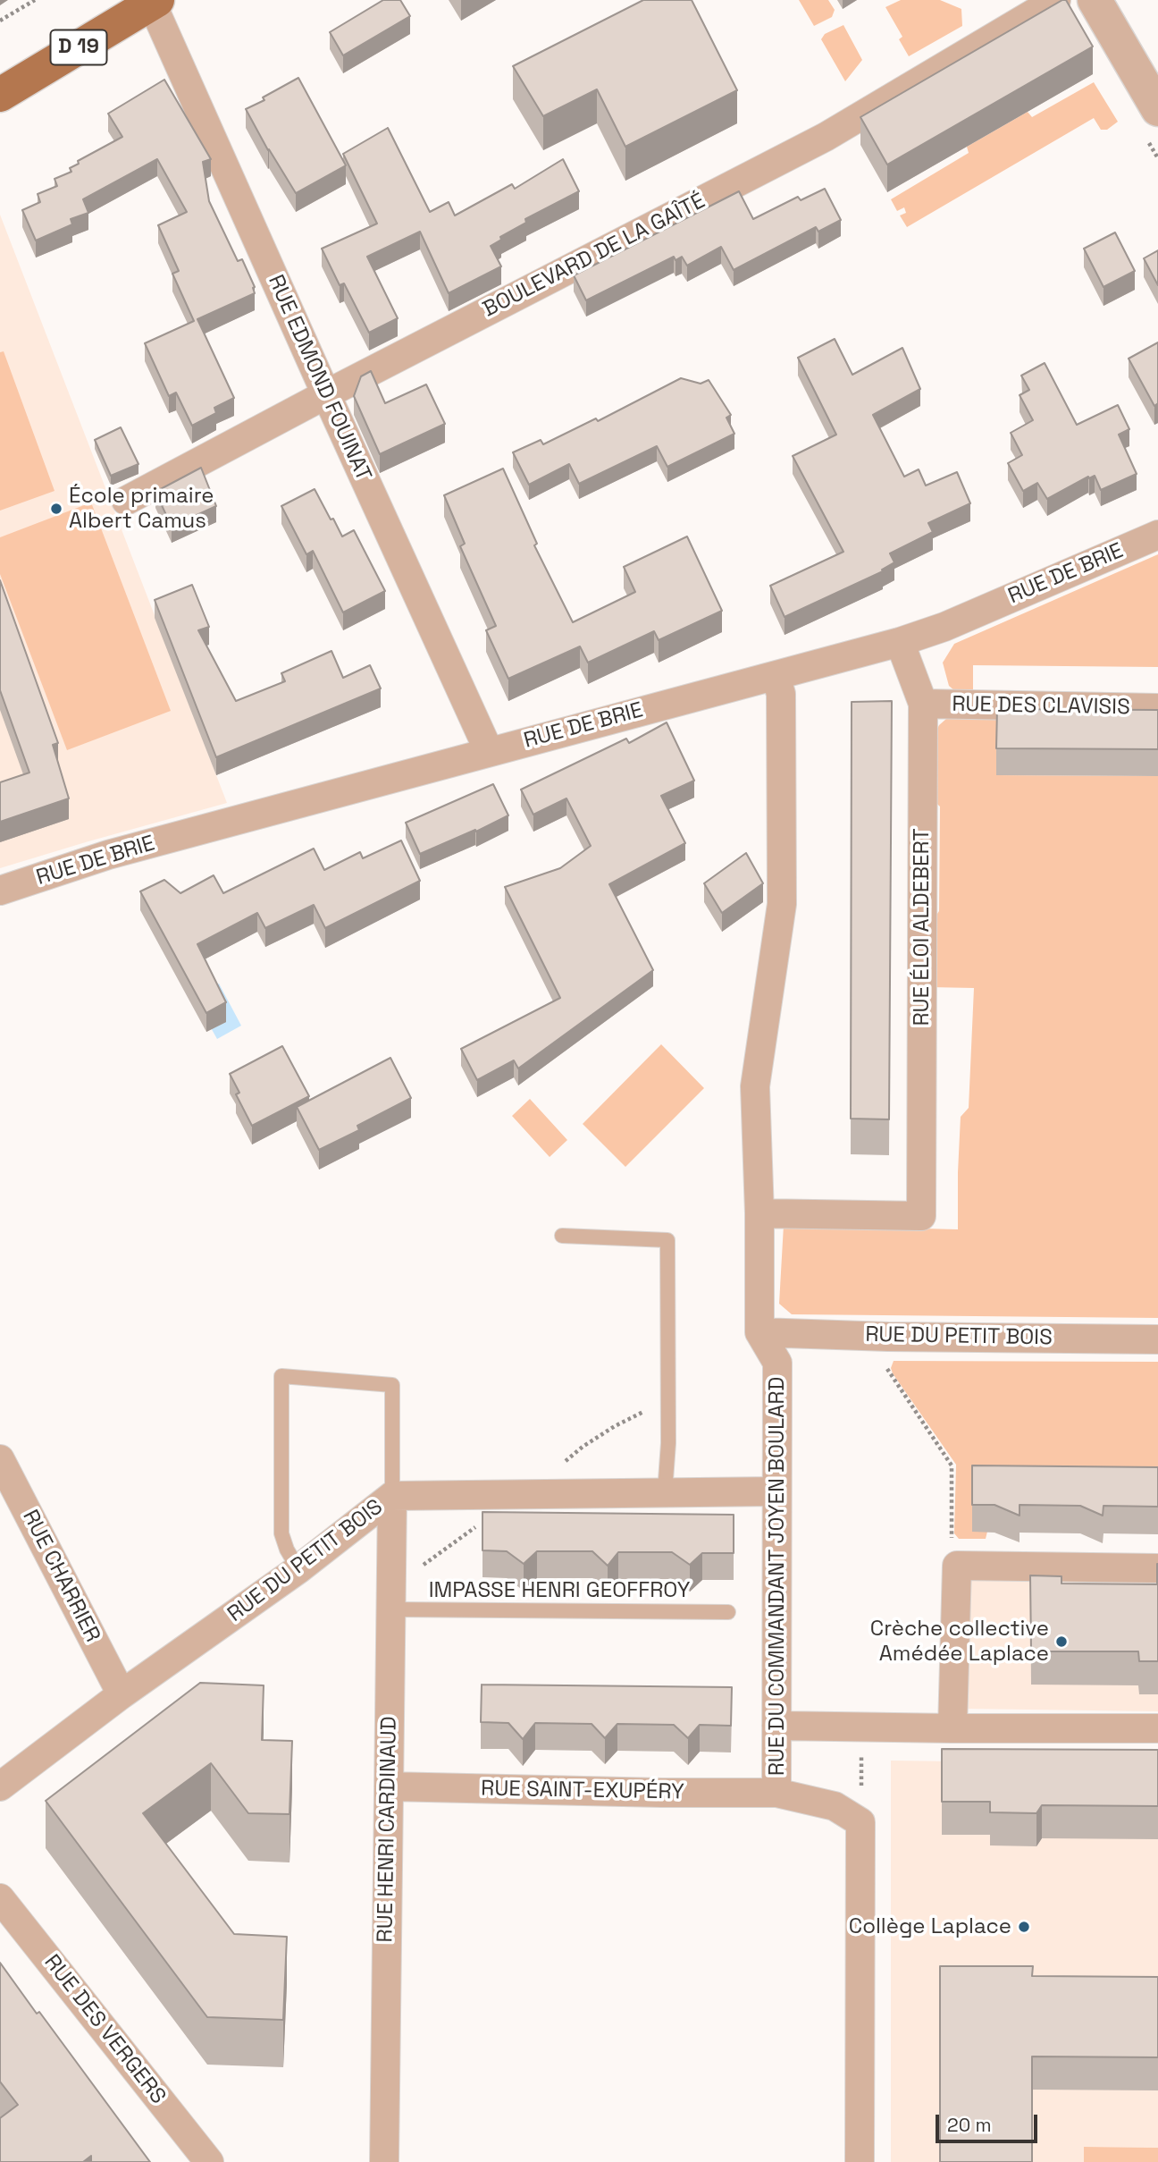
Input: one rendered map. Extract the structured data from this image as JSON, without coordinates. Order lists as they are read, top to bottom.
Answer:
{
  "streets": {
    "main road": ["D 19"],
    "street": [
      "BOULEVARD DE LA GAÎTÉ",
      "RUE EDMOND FOUINAT",
      "RUE DE BRIE",
      "RUE DES CLAVISIS",
      "RUE ÉLOI ALDEBERT",
      "RUE DU PETIT BOIS",
      "RUE CHARRIER",
      "RUE DU COMMANDANT JOYEN BOULARD",
      "RUE SAINT-EXUPÉRY",
      "RUE HENRI CARDINAUD",
      "RUE DES VERGERS"
    ],
    "lane": ["IMPASSE HENRI GEOFFROY"]
  },
  "crossings": [
    ["D 19", "RUE EDMOND FOUINAT"],
    ["BOULEVARD DE LA GAÎTÉ", "RUE EDMOND FOUINAT"],
    ["RUE EDMOND FOUINAT", "RUE DE BRIE"],
    ["RUE DE BRIE", "RUE ÉLOI ALDEBERT"],
    ["RUE DES CLAVISIS", "RUE ÉLOI ALDEBERT"],
    ["RUE DU PETIT BOIS", "RUE CHARRIER"],
    ["RUE DU PETIT BOIS", "RUE DU COMMANDANT JOYEN BOULARD"],
    ["RUE DU PETIT BOIS", "RUE HENRI CARDINAUD"],
    ["RUE DU COMMANDANT JOYEN BOULARD", "RUE SAINT-EXUPÉRY"],
    ["IMPASSE HENRI GEOFFROY", "RUE HENRI CARDINAUD"],
    ["RUE SAINT-EXUPÉRY", "RUE HENRI CARDINAUD"]
  ],
  "places": ["École primaire Albert Camus", "Crèche collective Amédée Laplace", "Collège Laplace"],
  "scale_bar": "20 m"
}
